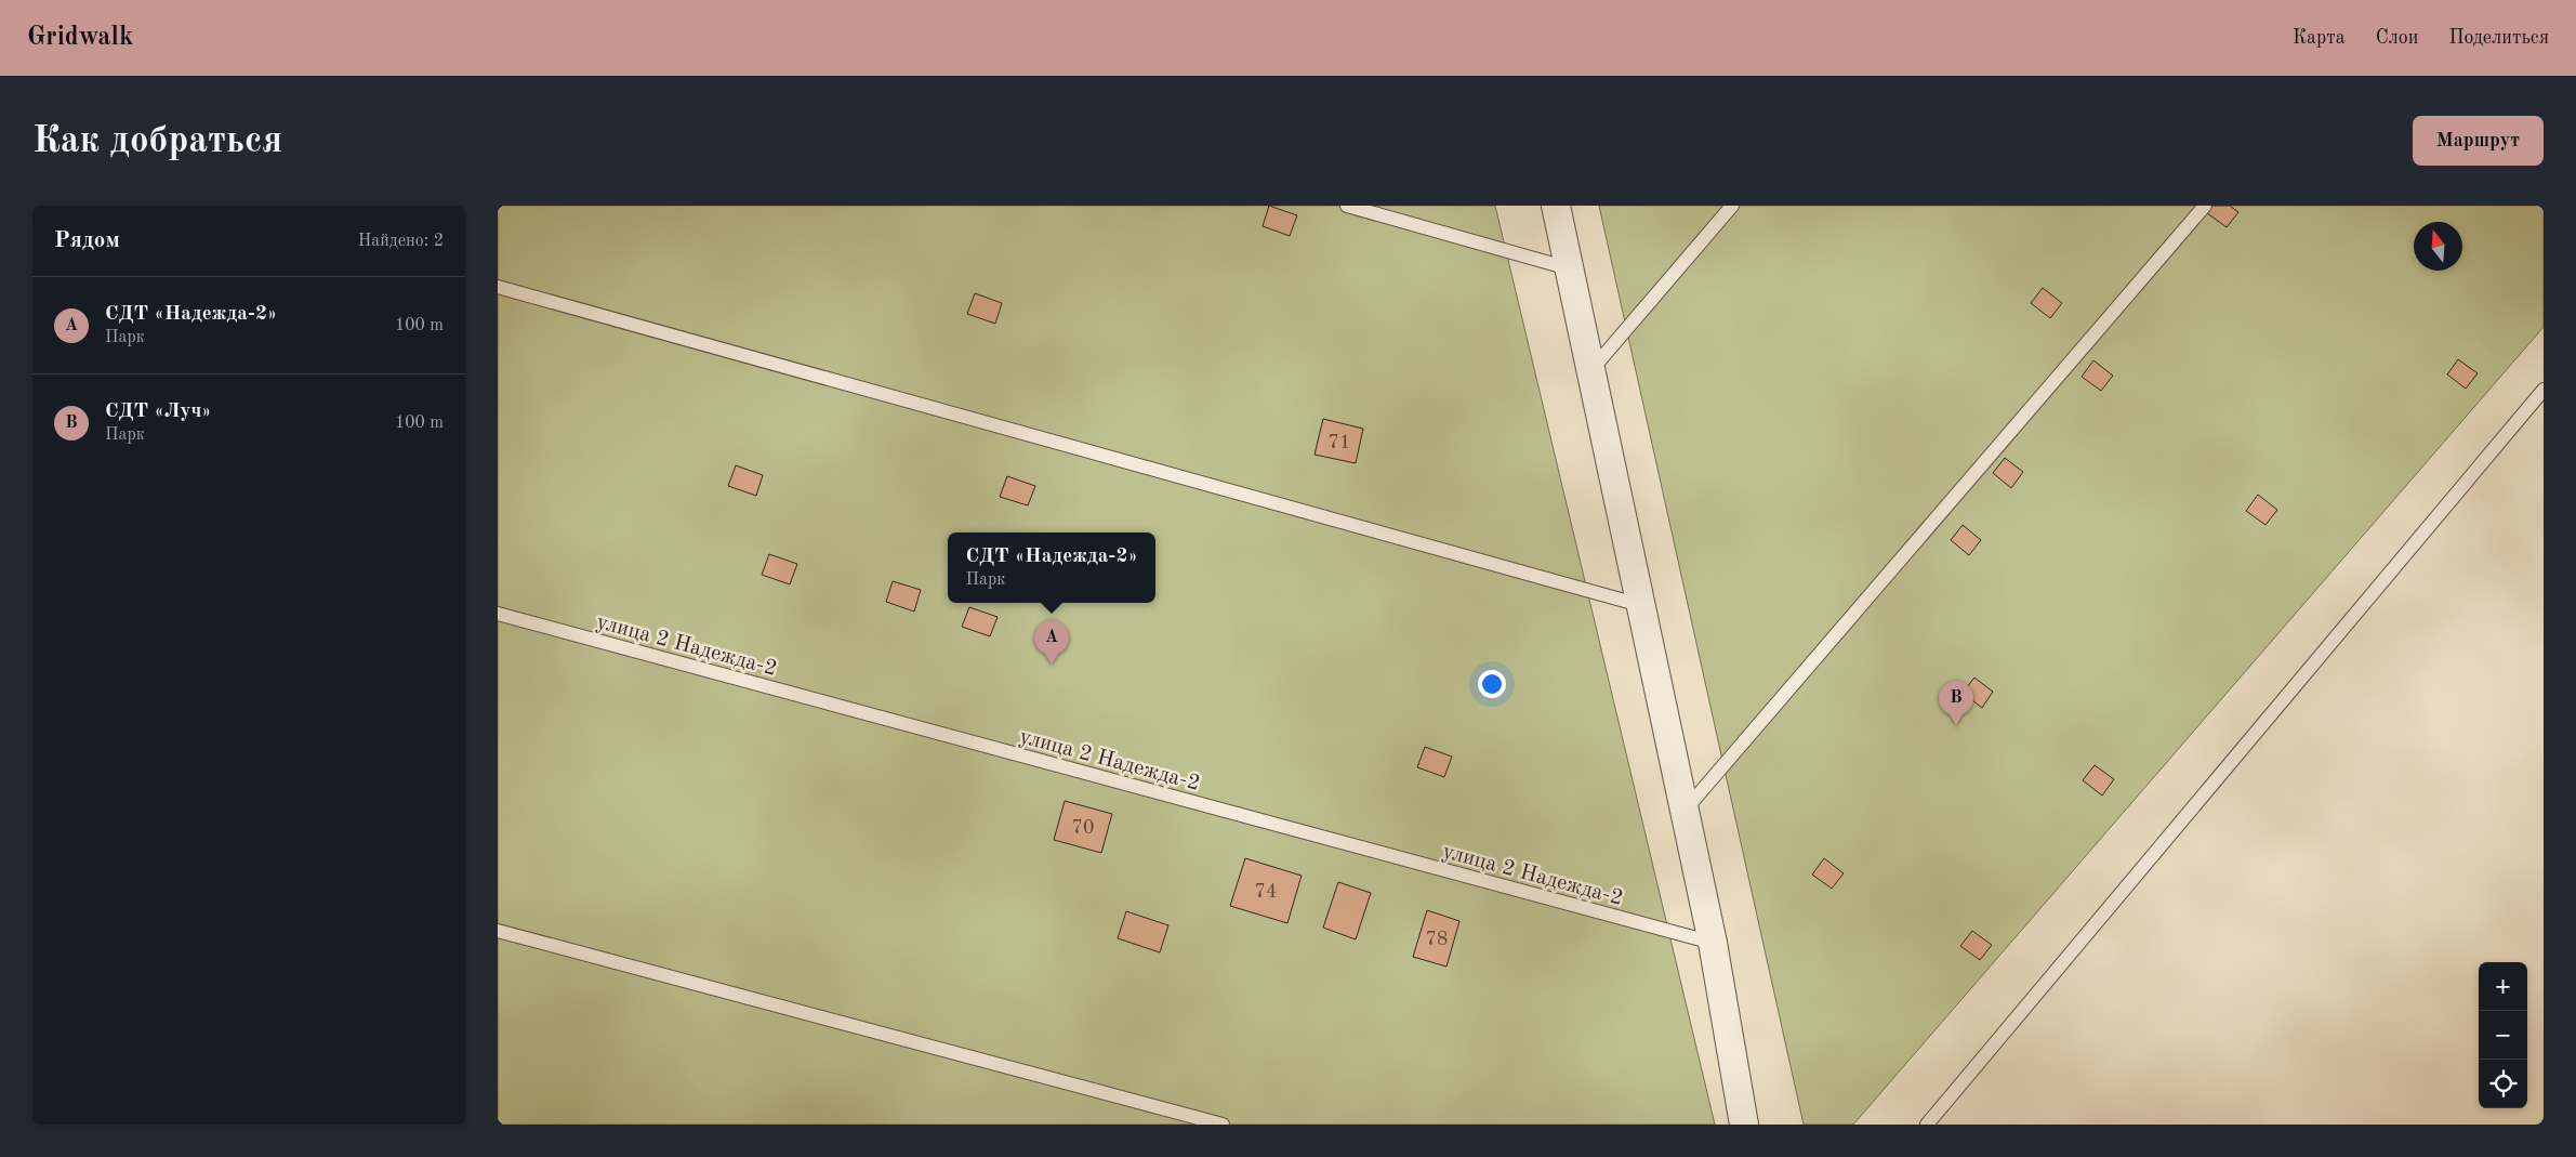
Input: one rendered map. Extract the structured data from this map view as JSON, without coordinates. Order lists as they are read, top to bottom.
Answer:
{
  "streets": {
    "lane": ["улица 2 Надежда-2"]
  },
  "house_numbers": [
    "71",
    "70",
    "74",
    "78"
  ],
  "north": "top",
  "page": {
    "header": "Gridwalk",
    "nav": ["Карта", "Слои", "Поделиться"],
    "buttons": "Маршрут",
    "title": "Как добраться",
    "heading": ["Рядом", "Найдено: 2"],
    "list": [
      {
        "mark": "A",
        "name": "СДТ «Надежда-2»",
        "note": "Парк",
        "value": "100 m"
      },
      {
        "mark": "B",
        "name": "СДТ «Луч»",
        "note": "Парк",
        "value": "100 m"
      }
    ],
    "popup": ["СДТ «Надежда-2»", "Парк"],
    "pins": ["A", "B"],
    "map_buttons": ["+", "−"]
  }
}
